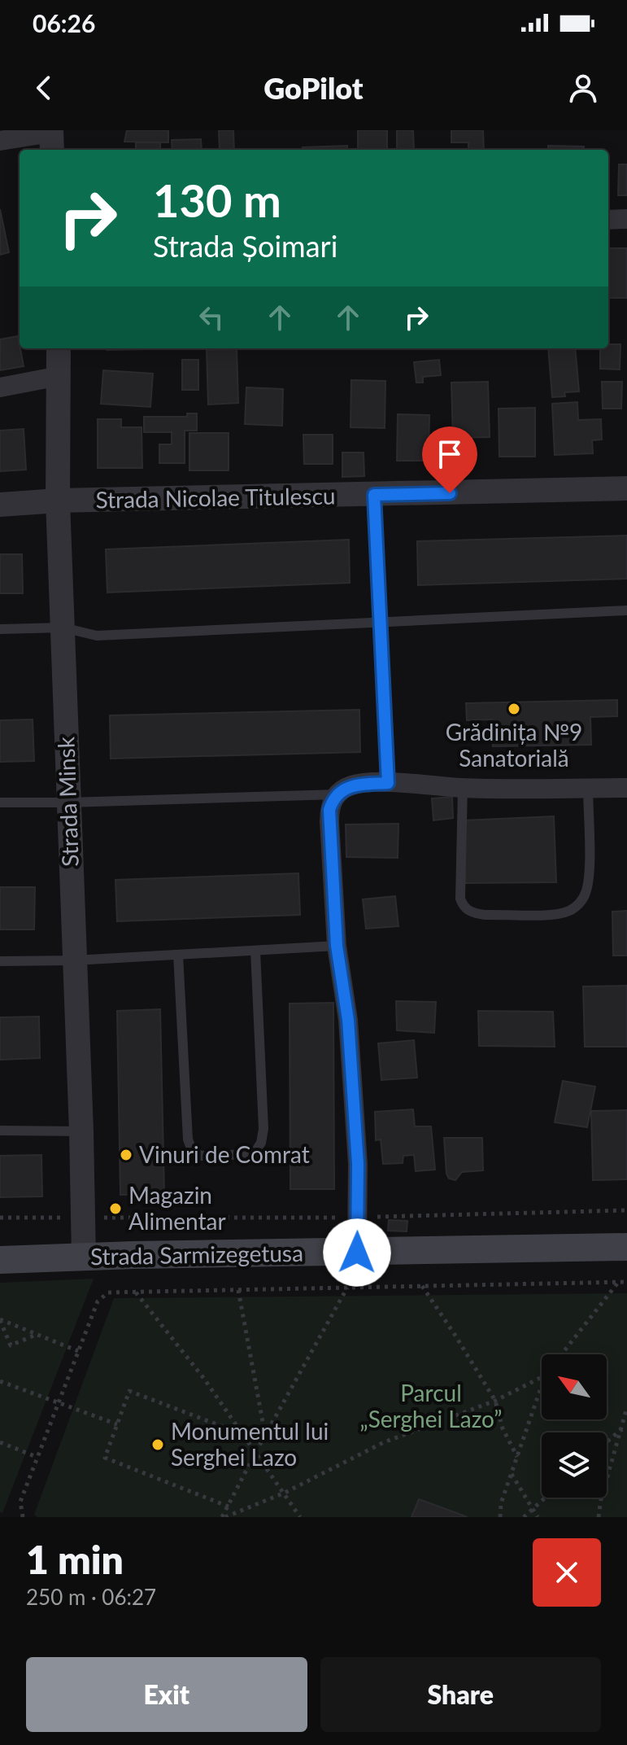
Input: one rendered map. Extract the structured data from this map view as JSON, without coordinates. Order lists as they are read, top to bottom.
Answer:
{
  "streets": {
    "main road": ["Strada Sarmizegetusa"],
    "street": ["Strada Nicolae Titulescu", "Strada Minsk"]
  },
  "crossings": [
    ["Strada Nicolae Titulescu", "Strada Minsk"],
    ["Strada Minsk", "Strada Sarmizegetusa"]
  ],
  "parks": ["Parcul „Serghei Lazo”"],
  "places": [
    "Grădinița №9 Sanatorială",
    "Vinuri de Comrat",
    "Magazin Alimentar",
    "Monumentul lui Serghei Lazo"
  ],
  "north": "top left",
  "page": {
    "status": "06:26",
    "header": "GoPilot",
    "turn": ["130 m", "Strada Șoimari"],
    "heading": ["1 min", "250 m · 06:27"],
    "buttons": ["Exit", "Share"]
  }
}
